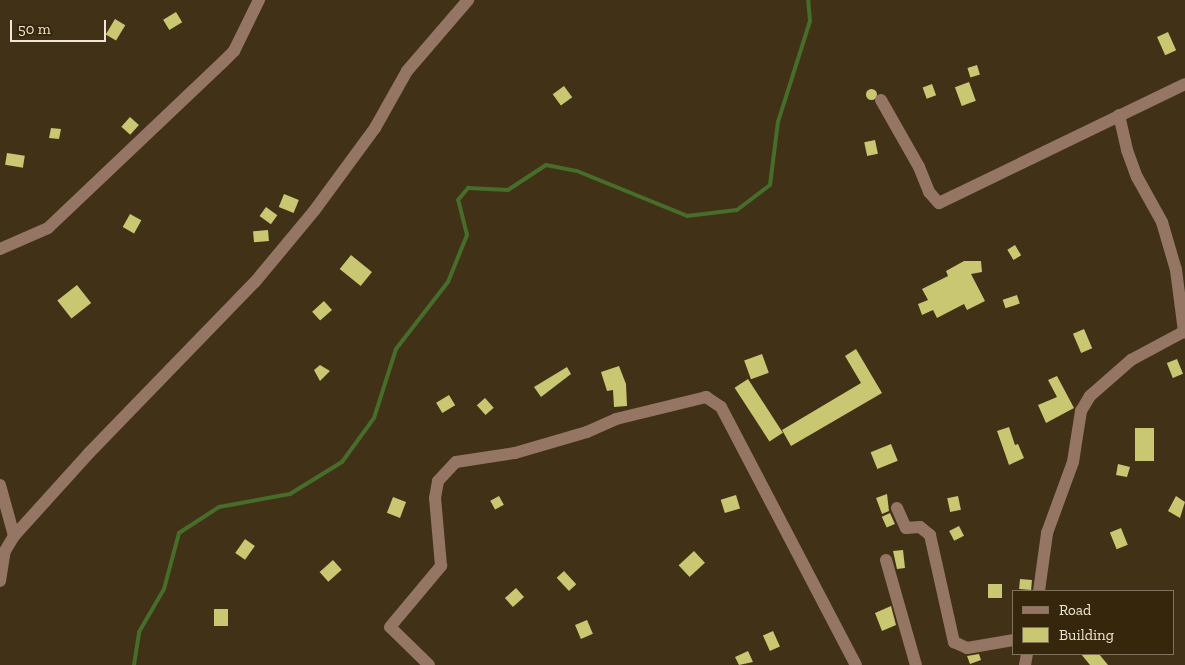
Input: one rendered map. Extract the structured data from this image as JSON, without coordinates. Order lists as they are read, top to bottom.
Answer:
{
  "legend": ["Road", "Building"],
  "scale_bar": "50 m"
}
